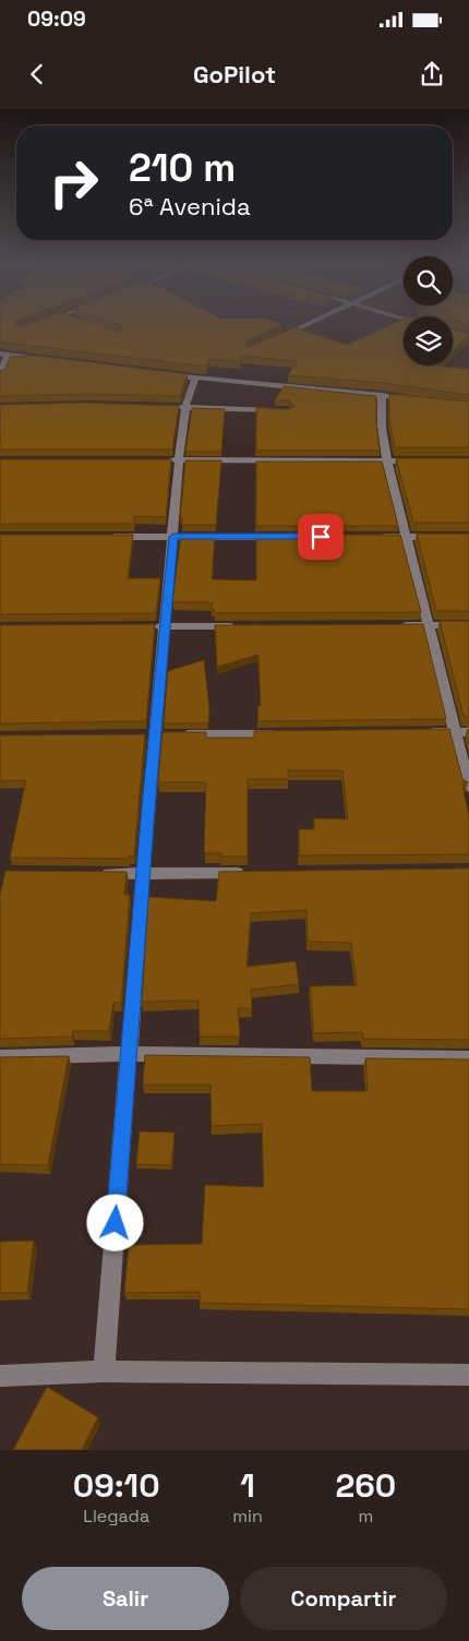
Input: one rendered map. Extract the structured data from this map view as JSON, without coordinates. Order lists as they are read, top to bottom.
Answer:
{
  "page": {
    "status": "09:09",
    "header": "GoPilot",
    "turn": ["210 m", "6ª Avenida"],
    "eta": [
      "09:10",
      "Llegada",
      "1",
      "min",
      "260",
      "m"
    ],
    "buttons": ["Salir", "Compartir"]
  }
}
